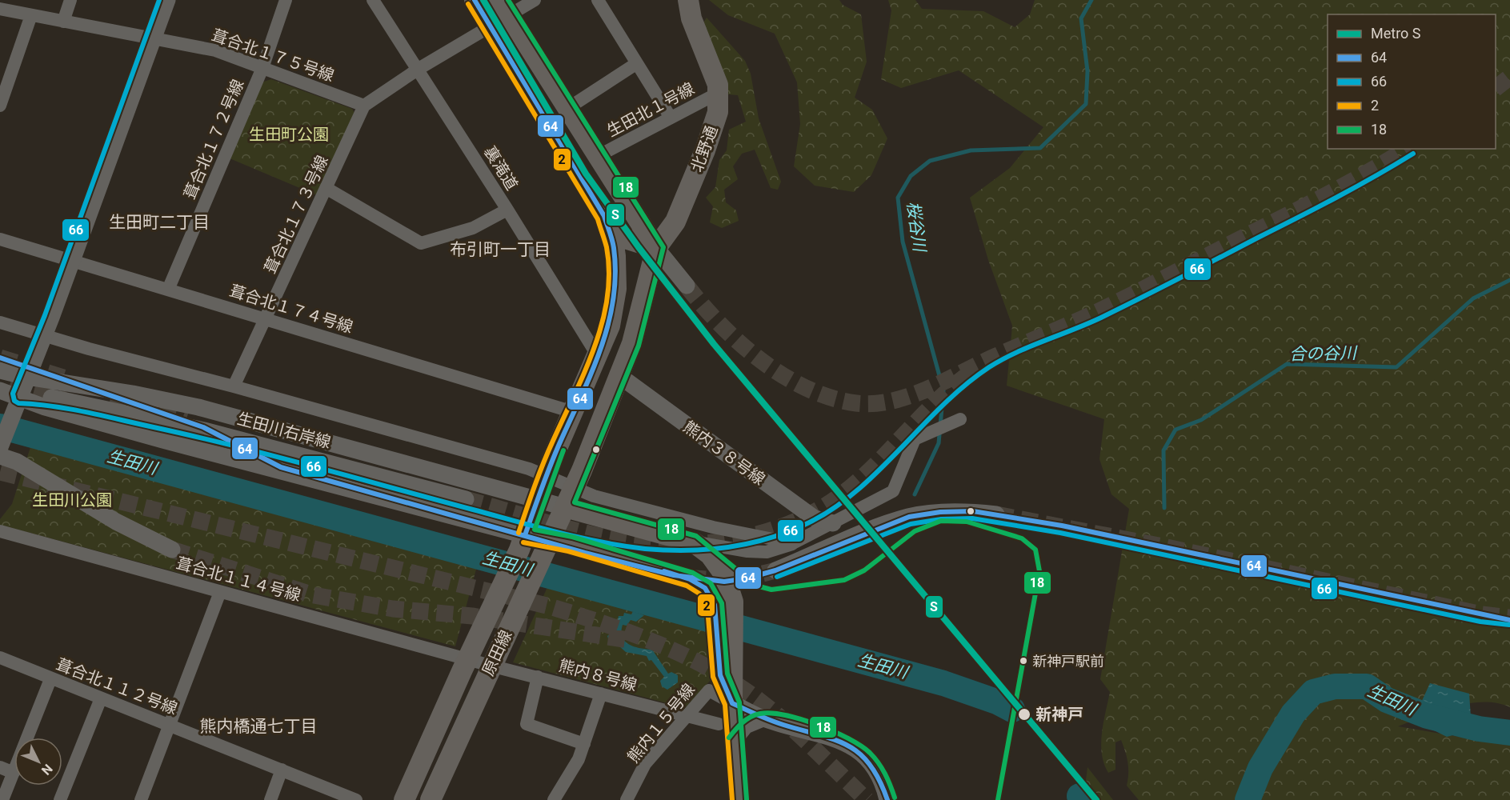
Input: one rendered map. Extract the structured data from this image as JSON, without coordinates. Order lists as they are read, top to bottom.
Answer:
{
  "streets": {
    "main road": ["北野通", "原田線"],
    "street": [
      "葺合北１７５号線",
      "生田北１号線",
      "葺合北１７２号線",
      "裏滝道",
      "葺合北１７３号線",
      "葺合北１７４号線",
      "生田川右岸線",
      "熊内３８号線",
      "葺合北１１４号線",
      "熊内８号線",
      "葺合北１１２号線",
      "熊内１５号線"
    ]
  },
  "crossings": [
    ["葺合北１７５号線", "葺合北１７２号線"],
    ["葺合北１７５号線", "葺合北１７３号線"],
    ["生田北１号線", "北野通"],
    ["葺合北１７２号線", "葺合北１７４号線"],
    ["北野通", "原田線"],
    ["裏滝道", "原田線"],
    ["葺合北１７３号線", "葺合北１７４号線"],
    ["葺合北１７４号線", "原田線"],
    ["生田川右岸線", "原田線"],
    ["熊内３８号線", "原田線"],
    ["葺合北１１４号線", "原田線"],
    ["葺合北１１４号線", "熊内８号線"],
    ["原田線", "熊内８号線"],
    ["熊内８号線", "熊内１５号線"]
  ],
  "districts": ["生田町二丁目", "布引町一丁目", "熊内橋通七丁目"],
  "water": ["桜谷川", "合の谷川", "生田川"],
  "parks": ["生田町公園", "生田川公園"],
  "places": ["新神戸駅前", "新神戸"],
  "lines": [
    "metro line S",
    "transit line 64",
    "transit line 66",
    "transit line 18",
    "transit line 2"
  ],
  "legend": [
    "Metro S",
    "64",
    "66",
    "2",
    "18"
  ],
  "north": "bottom right"
}
